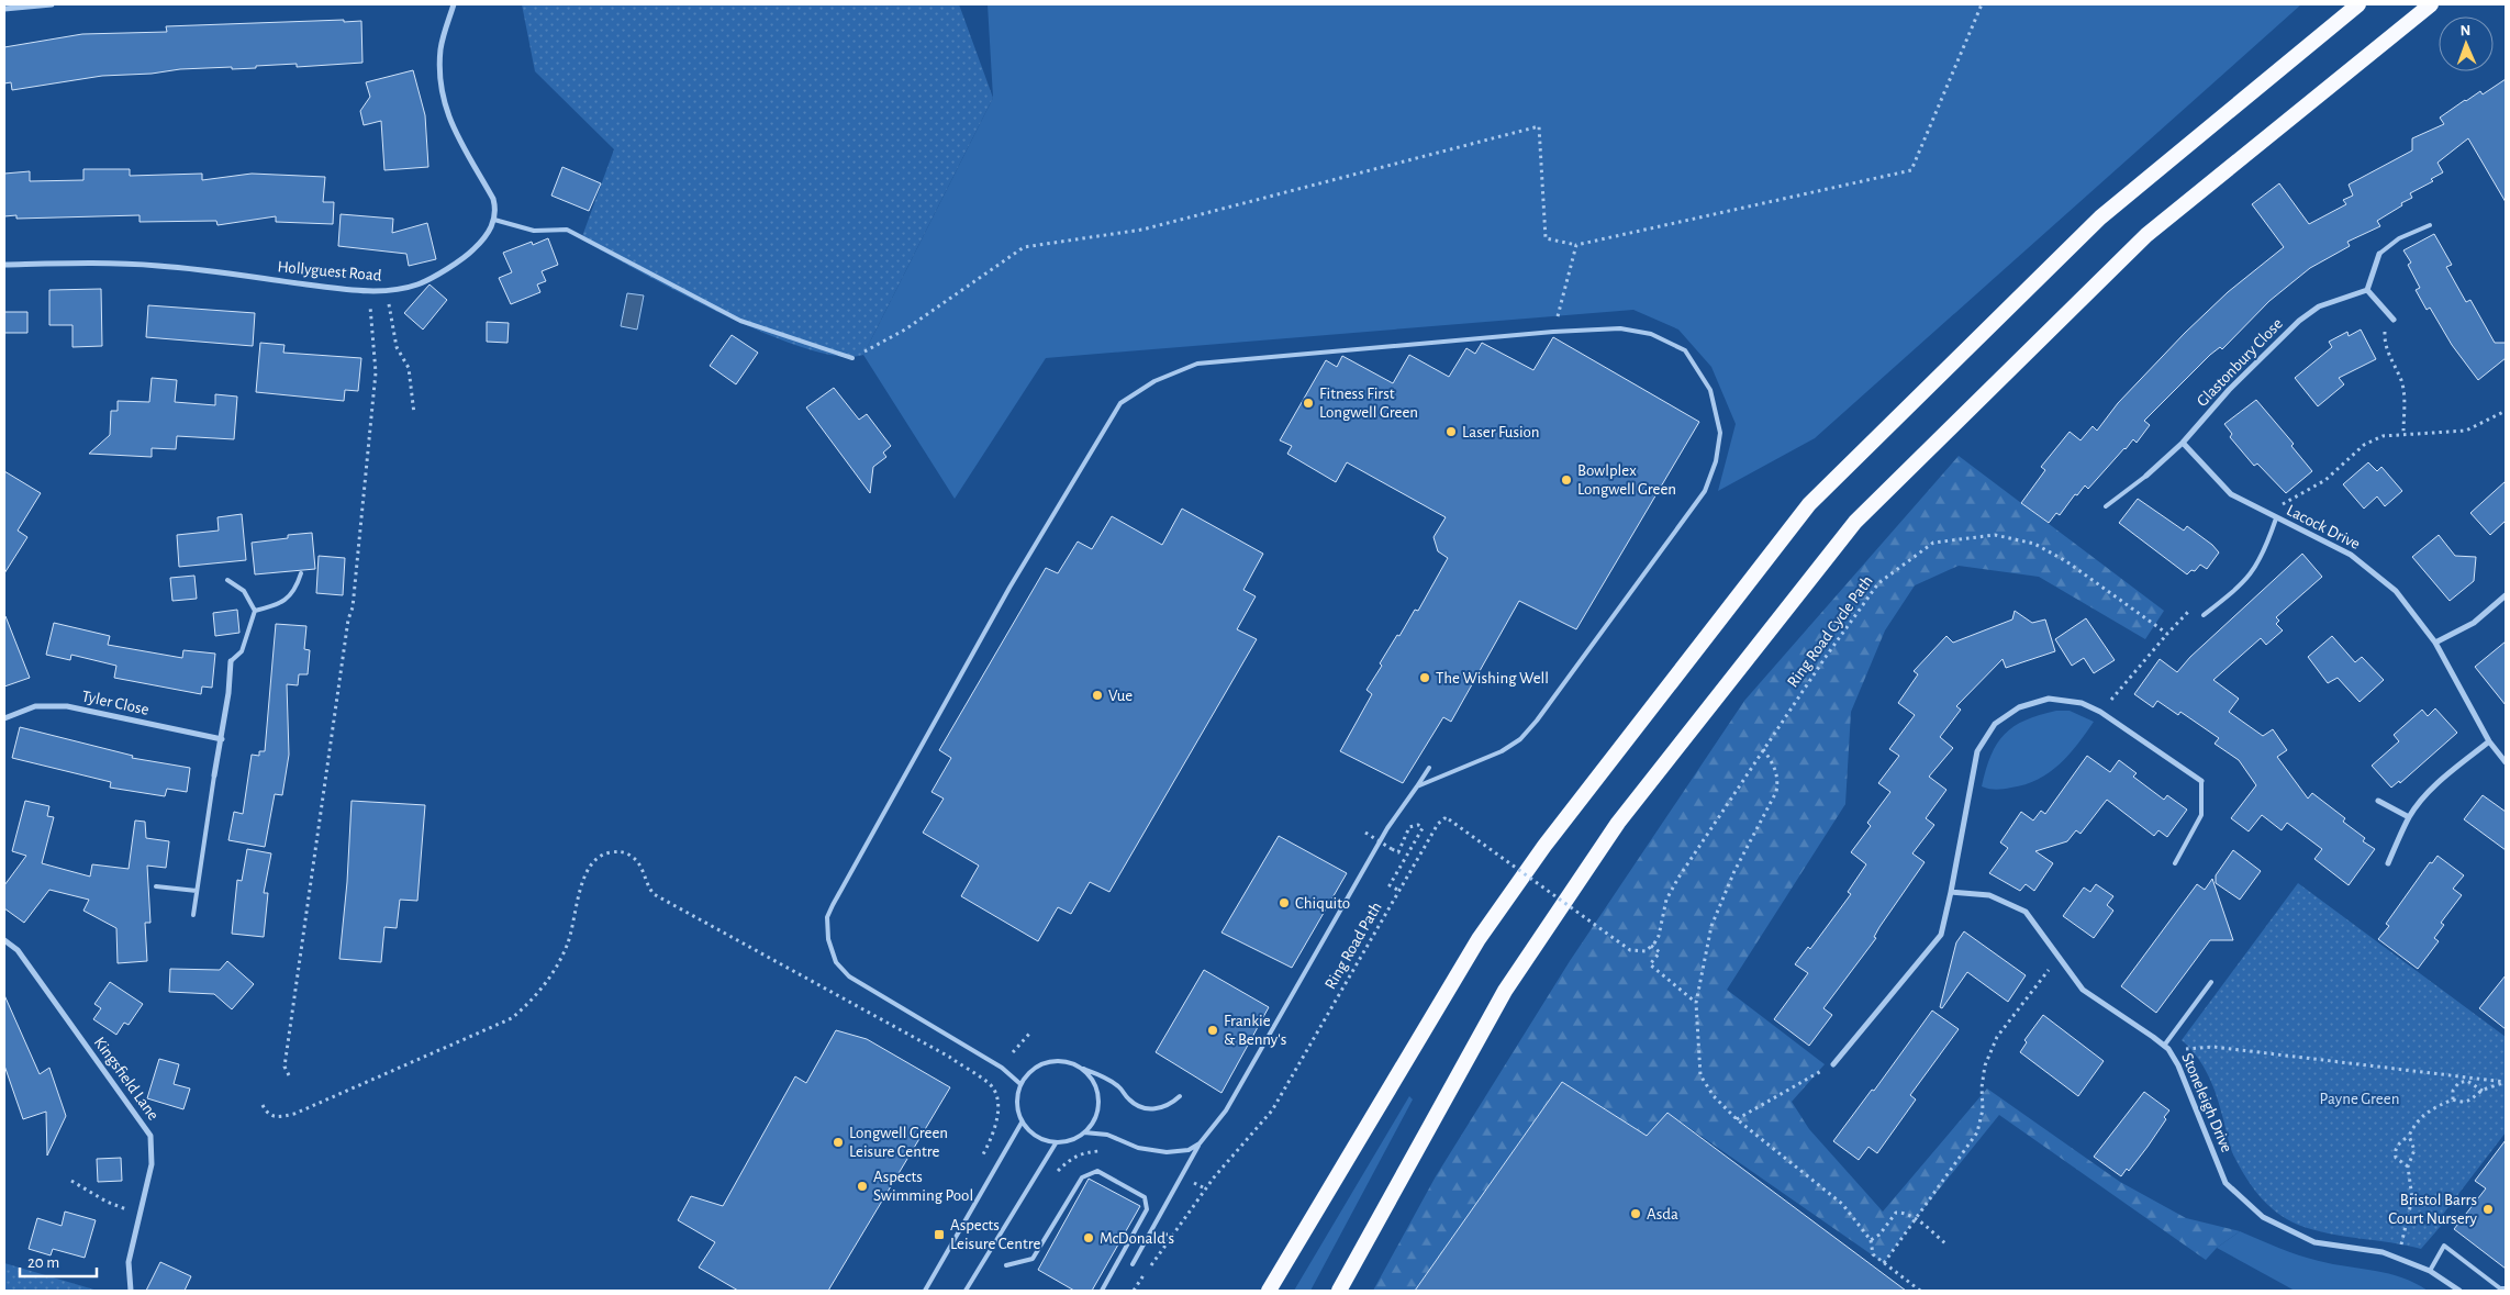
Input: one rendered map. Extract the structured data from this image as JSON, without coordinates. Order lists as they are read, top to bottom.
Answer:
{
  "streets": {
    "street": [
      "Hollyguest Road",
      "Glastonbury Close",
      "Lacock Drive",
      "Tyler Close",
      "Kingsfield Lane",
      "Stoneleigh Drive"
    ],
    "path": ["Ring Road Cycle Path", "Ring Road Path"]
  },
  "crossings": [
    ["Glastonbury Close", "Lacock Drive"],
    ["Ring Road Cycle Path", "Ring Road Path"]
  ],
  "parks": ["Payne Green"],
  "places": {
    "other": [
      "Fitness First Longwell Green",
      "Laser Fusion",
      "Bowlplex Longwell Green",
      "The Wishing Well",
      "Vue",
      "Chiquito",
      "Frankie & Benny's",
      "Longwell Green Leisure Centre",
      "Aspects Swimming Pool",
      "Bristol Barrs Court Nursery",
      "Asda",
      "McDonald's"
    ],
    "transit": ["Aspects Leisure Centre"]
  },
  "scale_bar": "20 m",
  "north": "top"
}
